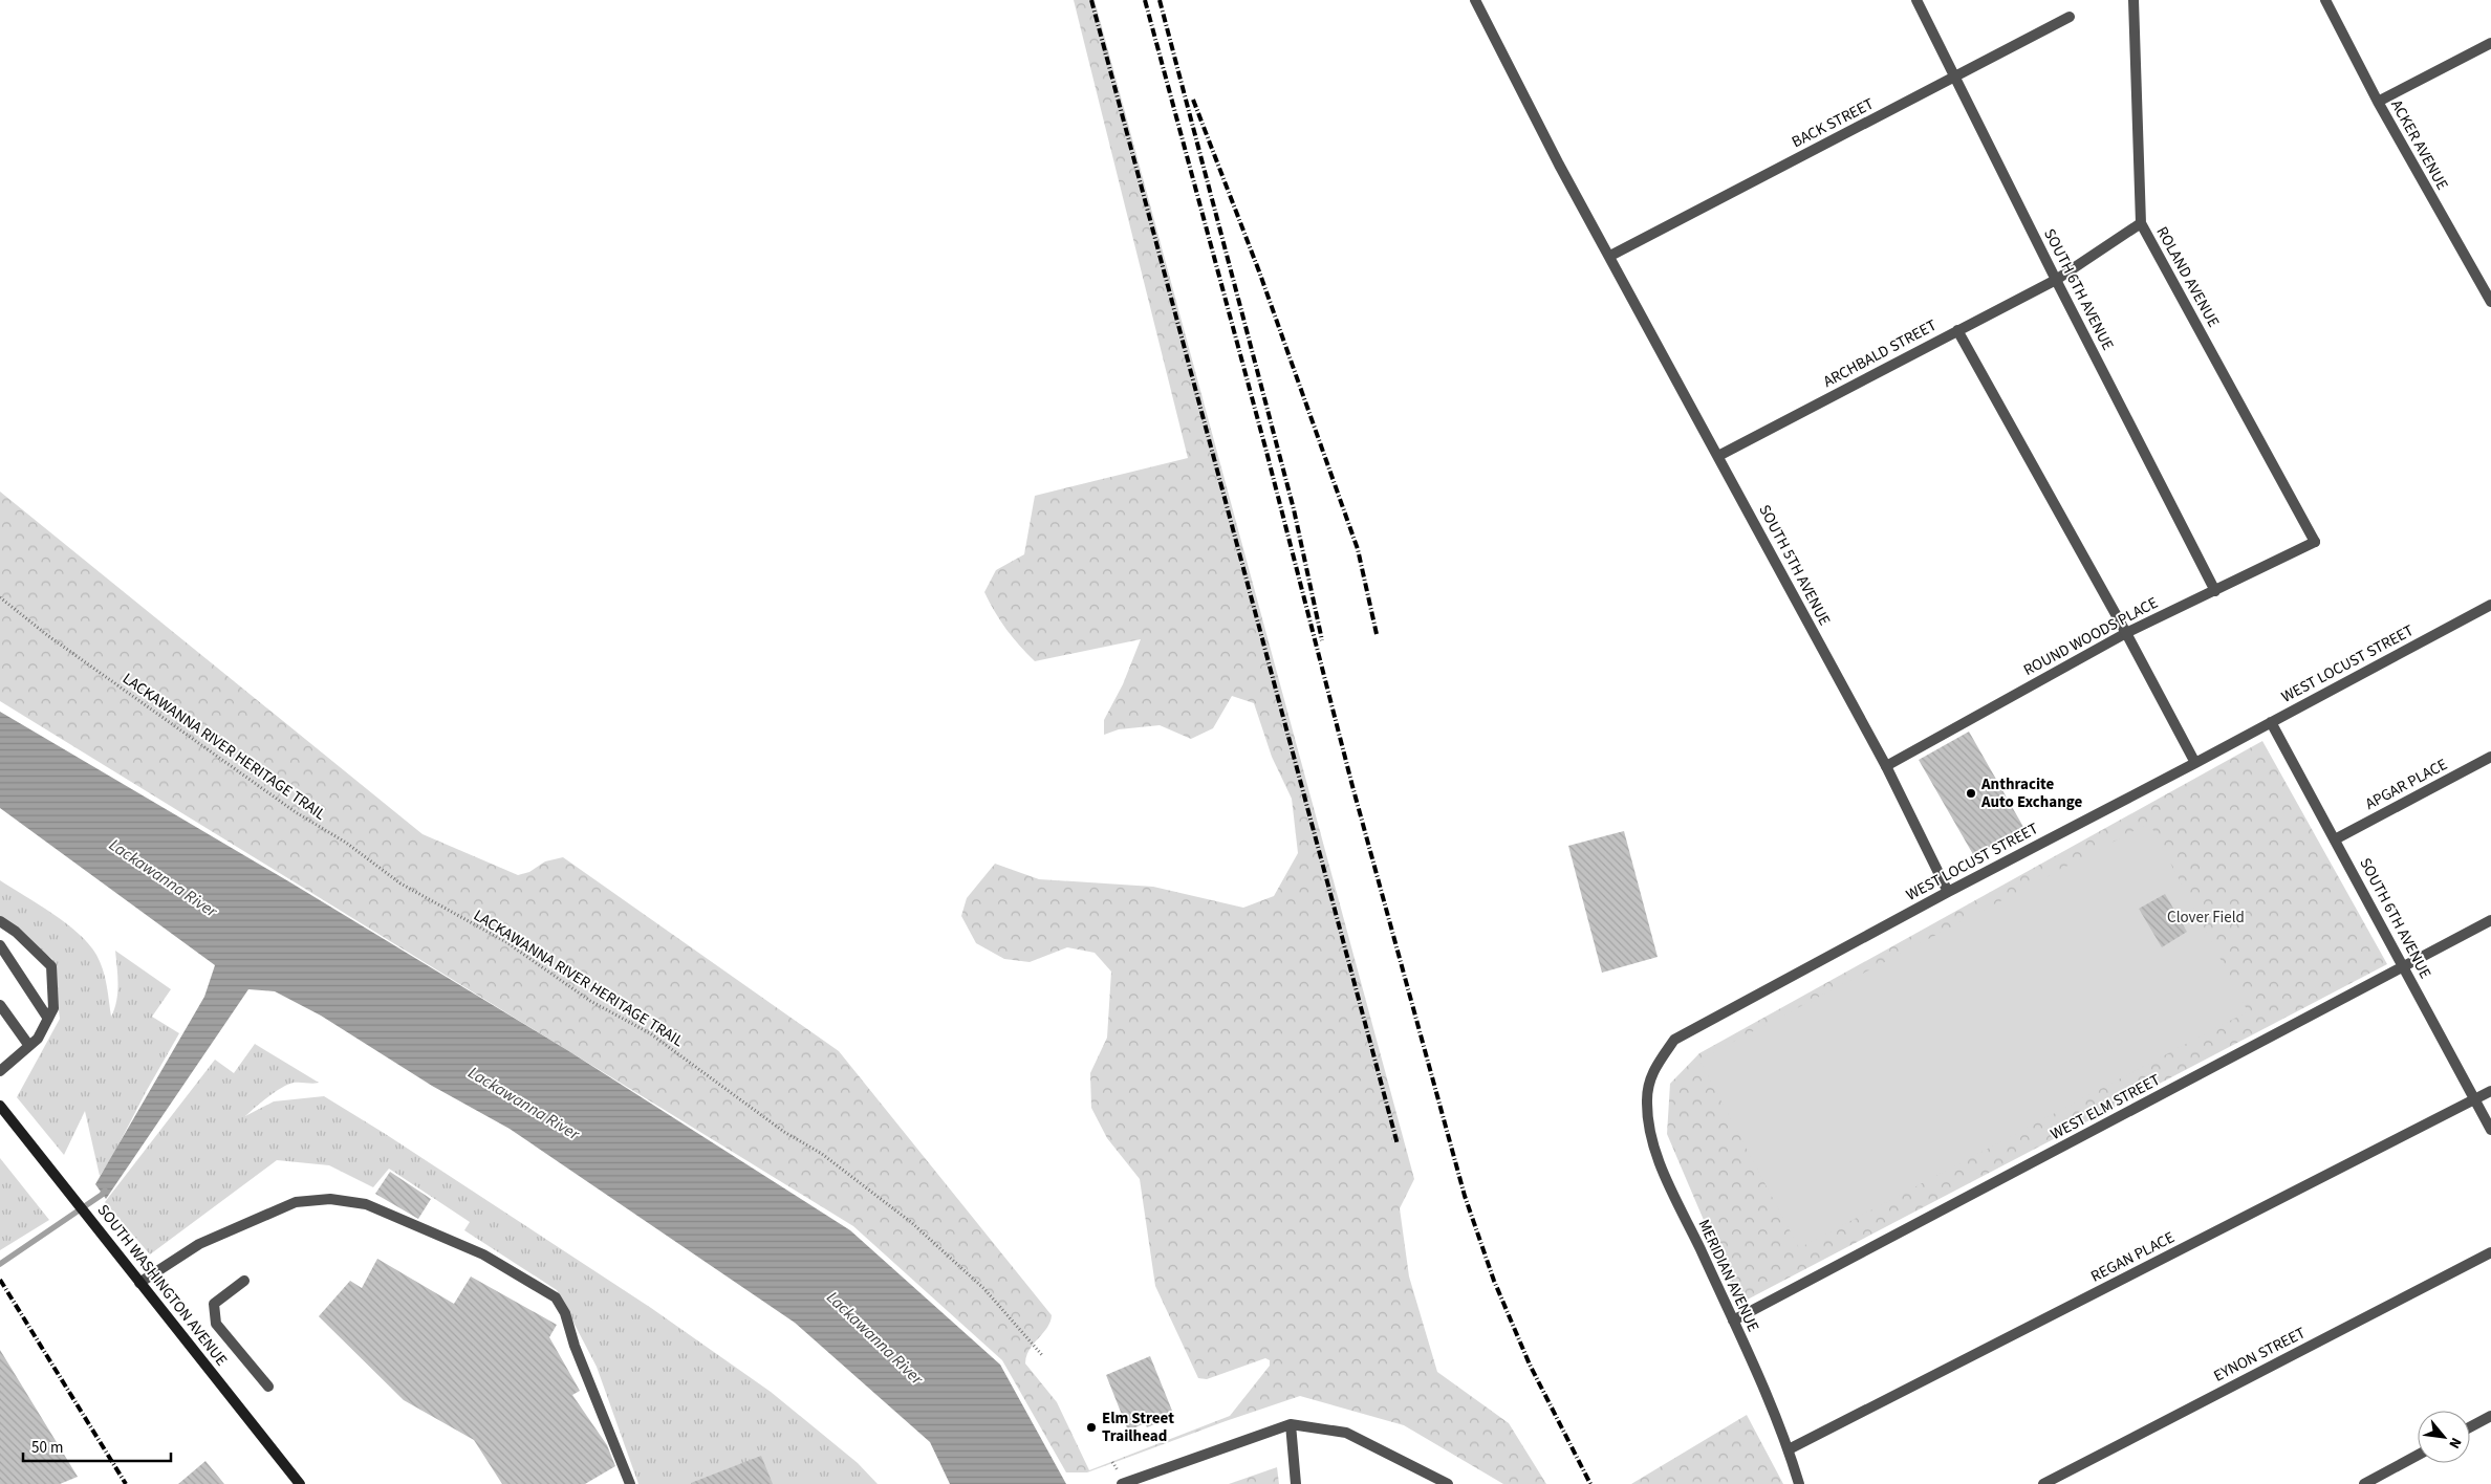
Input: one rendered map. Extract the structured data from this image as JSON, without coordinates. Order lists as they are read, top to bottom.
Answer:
{
  "streets": {
    "street": [
      "BACK STREET",
      "ACKER AVENUE",
      "ROLAND AVENUE",
      "SOUTH 6TH AVENUE",
      "ARCHBALD STREET",
      "SOUTH 5TH AVENUE",
      "ROUND WOODS PLACE",
      "WEST LOCUST STREET",
      "APGAR PLACE",
      "WEST ELM STREET",
      "REGAN PLACE",
      "MERIDIAN AVENUE",
      "SOUTH WASHINGTON AVENUE",
      "EYNON STREET"
    ],
    "path": ["LACKAWANNA RIVER HERITAGE TRAIL"]
  },
  "crossings": [
    ["BACK STREET", "SOUTH 6TH AVENUE"],
    ["BACK STREET", "SOUTH 5TH AVENUE"],
    ["ROLAND AVENUE", "ARCHBALD STREET"],
    ["ROLAND AVENUE", "ROUND WOODS PLACE"],
    ["SOUTH 6TH AVENUE", "ARCHBALD STREET"],
    ["SOUTH 6TH AVENUE", "ROUND WOODS PLACE"],
    ["SOUTH 6TH AVENUE", "WEST LOCUST STREET"],
    ["SOUTH 6TH AVENUE", "APGAR PLACE"],
    ["SOUTH 6TH AVENUE", "WEST ELM STREET"],
    ["SOUTH 6TH AVENUE", "REGAN PLACE"],
    ["ARCHBALD STREET", "SOUTH 5TH AVENUE"],
    ["SOUTH 5TH AVENUE", "ROUND WOODS PLACE"],
    ["SOUTH 5TH AVENUE", "WEST LOCUST STREET"],
    ["WEST LOCUST STREET", "MERIDIAN AVENUE"],
    ["WEST ELM STREET", "MERIDIAN AVENUE"],
    ["REGAN PLACE", "MERIDIAN AVENUE"]
  ],
  "water": ["Lackawanna River"],
  "parks": ["Clover Field"],
  "places": ["Anthracite Auto Exchange", "Elm Street Trailhead"],
  "scale_bar": "50 m",
  "north": "bottom right"
}
